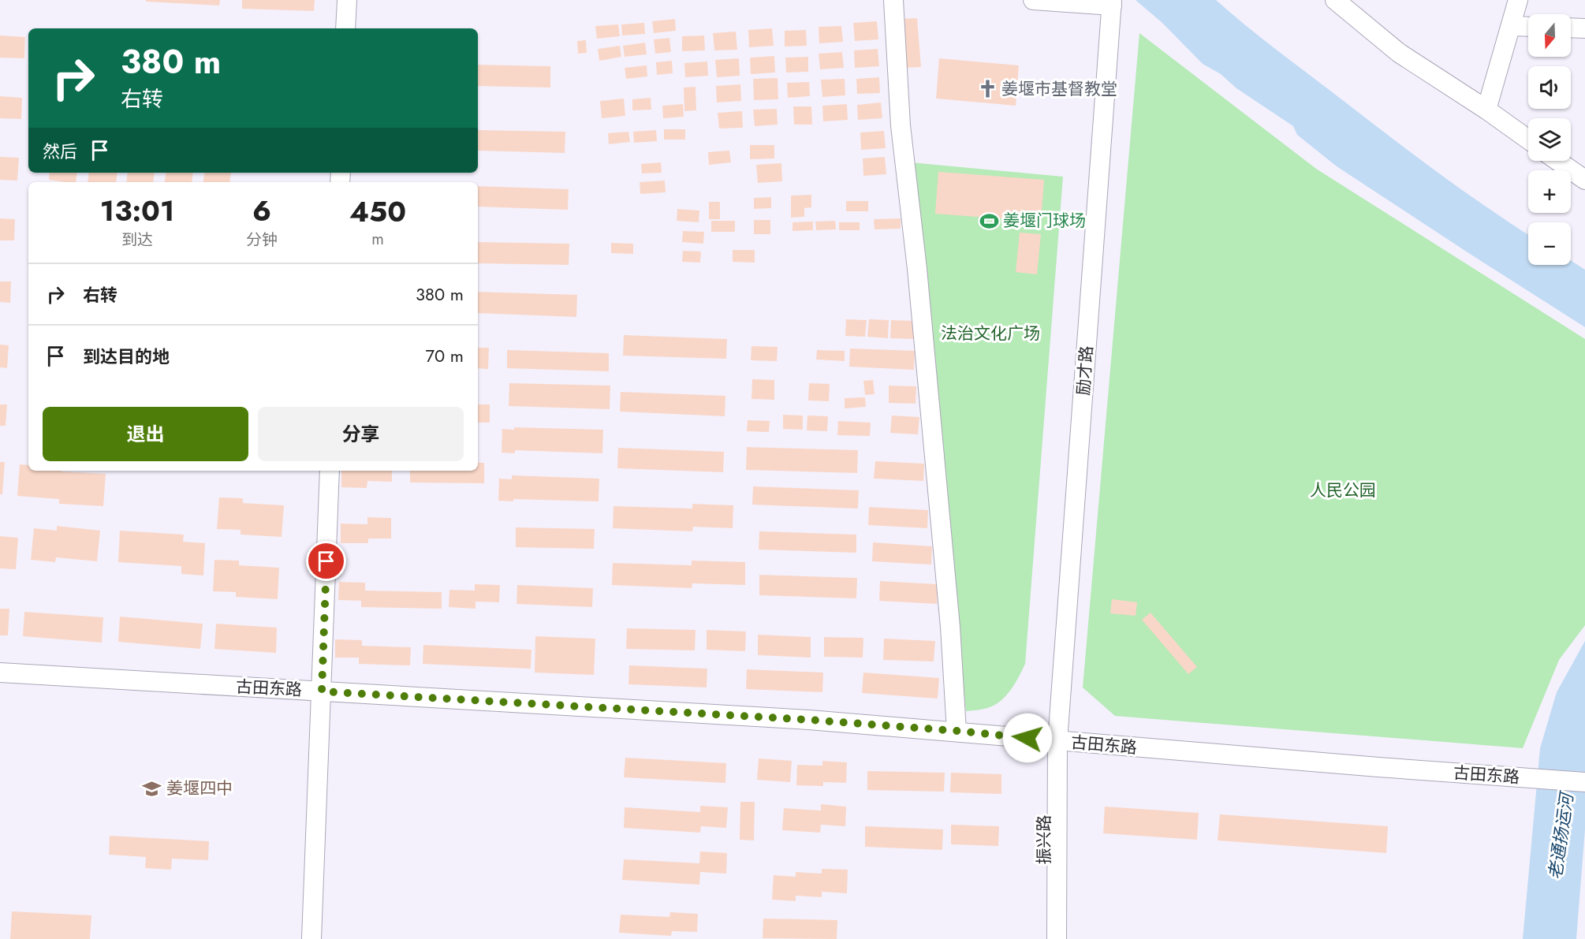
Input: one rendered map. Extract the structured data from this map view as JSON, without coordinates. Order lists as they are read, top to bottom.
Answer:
{
  "streets": {
    "street": ["励才路", "古田东路", "振兴路"]
  },
  "crossings": [
    ["励才路", "古田东路"],
    ["励才路", "振兴路"],
    ["古田东路", "振兴路"]
  ],
  "water": ["老通扬运河"],
  "parks": ["法治文化广场", "人民公园"],
  "places": {
    "church": ["姜堰市基督教堂"],
    "sports": ["姜堰门球场"],
    "school or university": ["姜堰四中"]
  },
  "north": "bottom",
  "page": {
    "map_buttons": ["+", "−"],
    "turn": ["380 m", "右转"],
    "then": "然后",
    "eta": [
      "13:01",
      "到达",
      "6",
      "分钟",
      "450",
      "m"
    ],
    "list": [
      {
        "name": "右转",
        "value": "380 m"
      },
      {
        "name": "到达目的地",
        "value": "70 m"
      }
    ],
    "buttons": ["退出", "分享"]
  }
}
